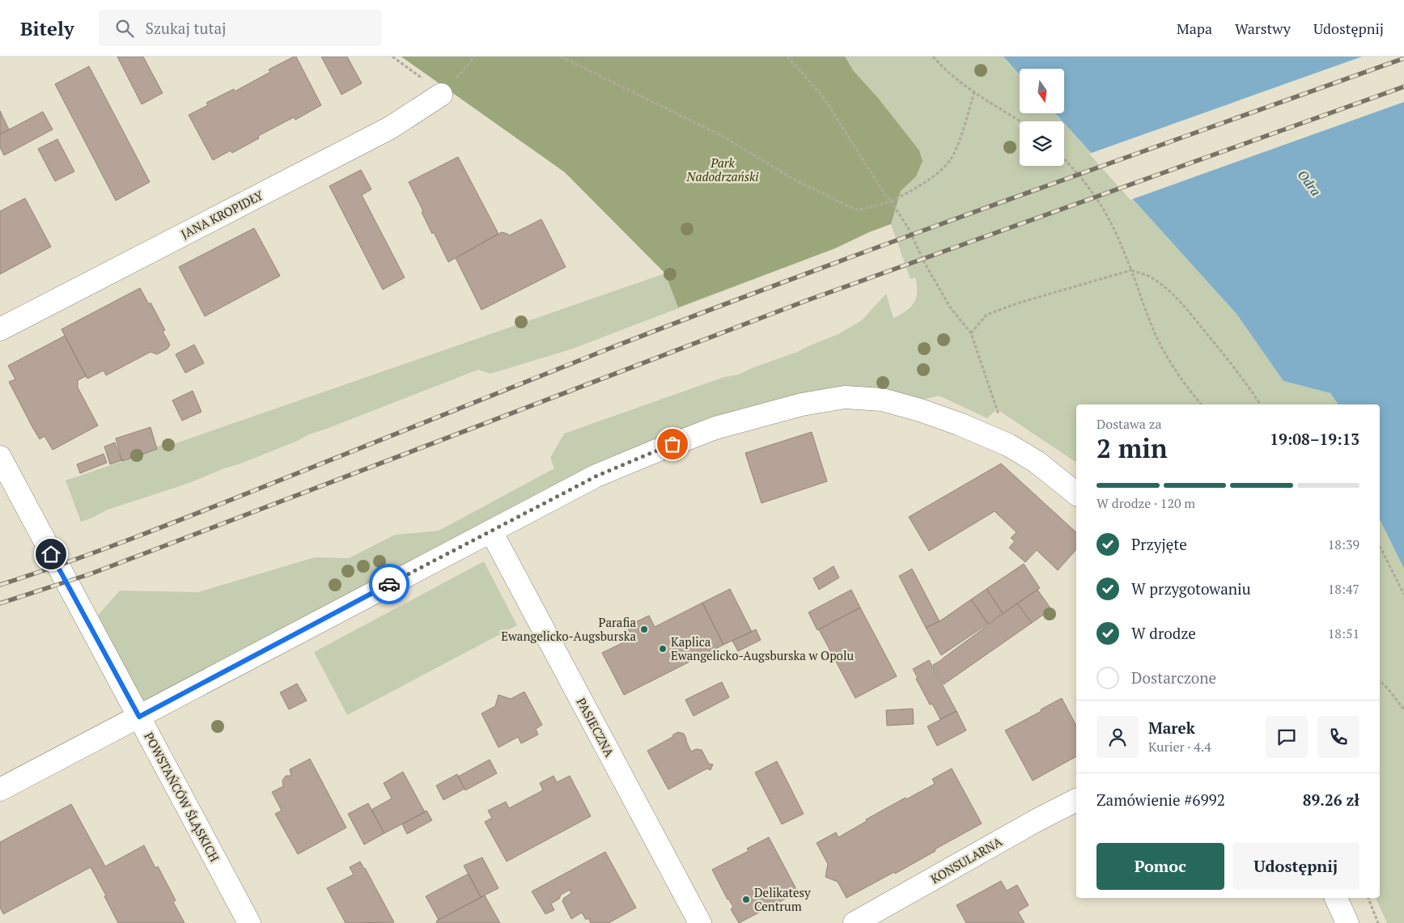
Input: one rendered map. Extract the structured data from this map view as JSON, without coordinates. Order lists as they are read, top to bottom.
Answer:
{
  "streets": {
    "street": [
      "JANA KROPIDŁY",
      "PASIECZNA",
      "POWSTAŃCÓW ŚLĄSKICH",
      "KONSULARNA"
    ]
  },
  "water": ["Odra"],
  "parks": ["Park Nadodrzański"],
  "places": ["Parafia Ewangelicko-Augsburska", "Kaplica Ewangelicko-Augsburska w Opolu", "Delikatesy Centrum"],
  "north": "bottom",
  "page": {
    "header": "Bitely",
    "search": "Szukaj tutaj",
    "nav": ["Mapa", "Warstwy", "Udostępnij"],
    "heading": ["2 min", "Dostawa za", "19:08–19:13"],
    "panel": [
      "Marek",
      "Kurier · 4.4",
      "Zamówienie #6992",
      "89.26 zł"
    ],
    "bar": "W drodze · 120 m",
    "list": [
      ["Przyjęte", "18:39"],
      ["W przygotowaniu", "18:47"],
      ["W drodze", "18:51"],
      "Dostarczone"
    ],
    "buttons": ["Pomoc", "Udostępnij"]
  }
}
